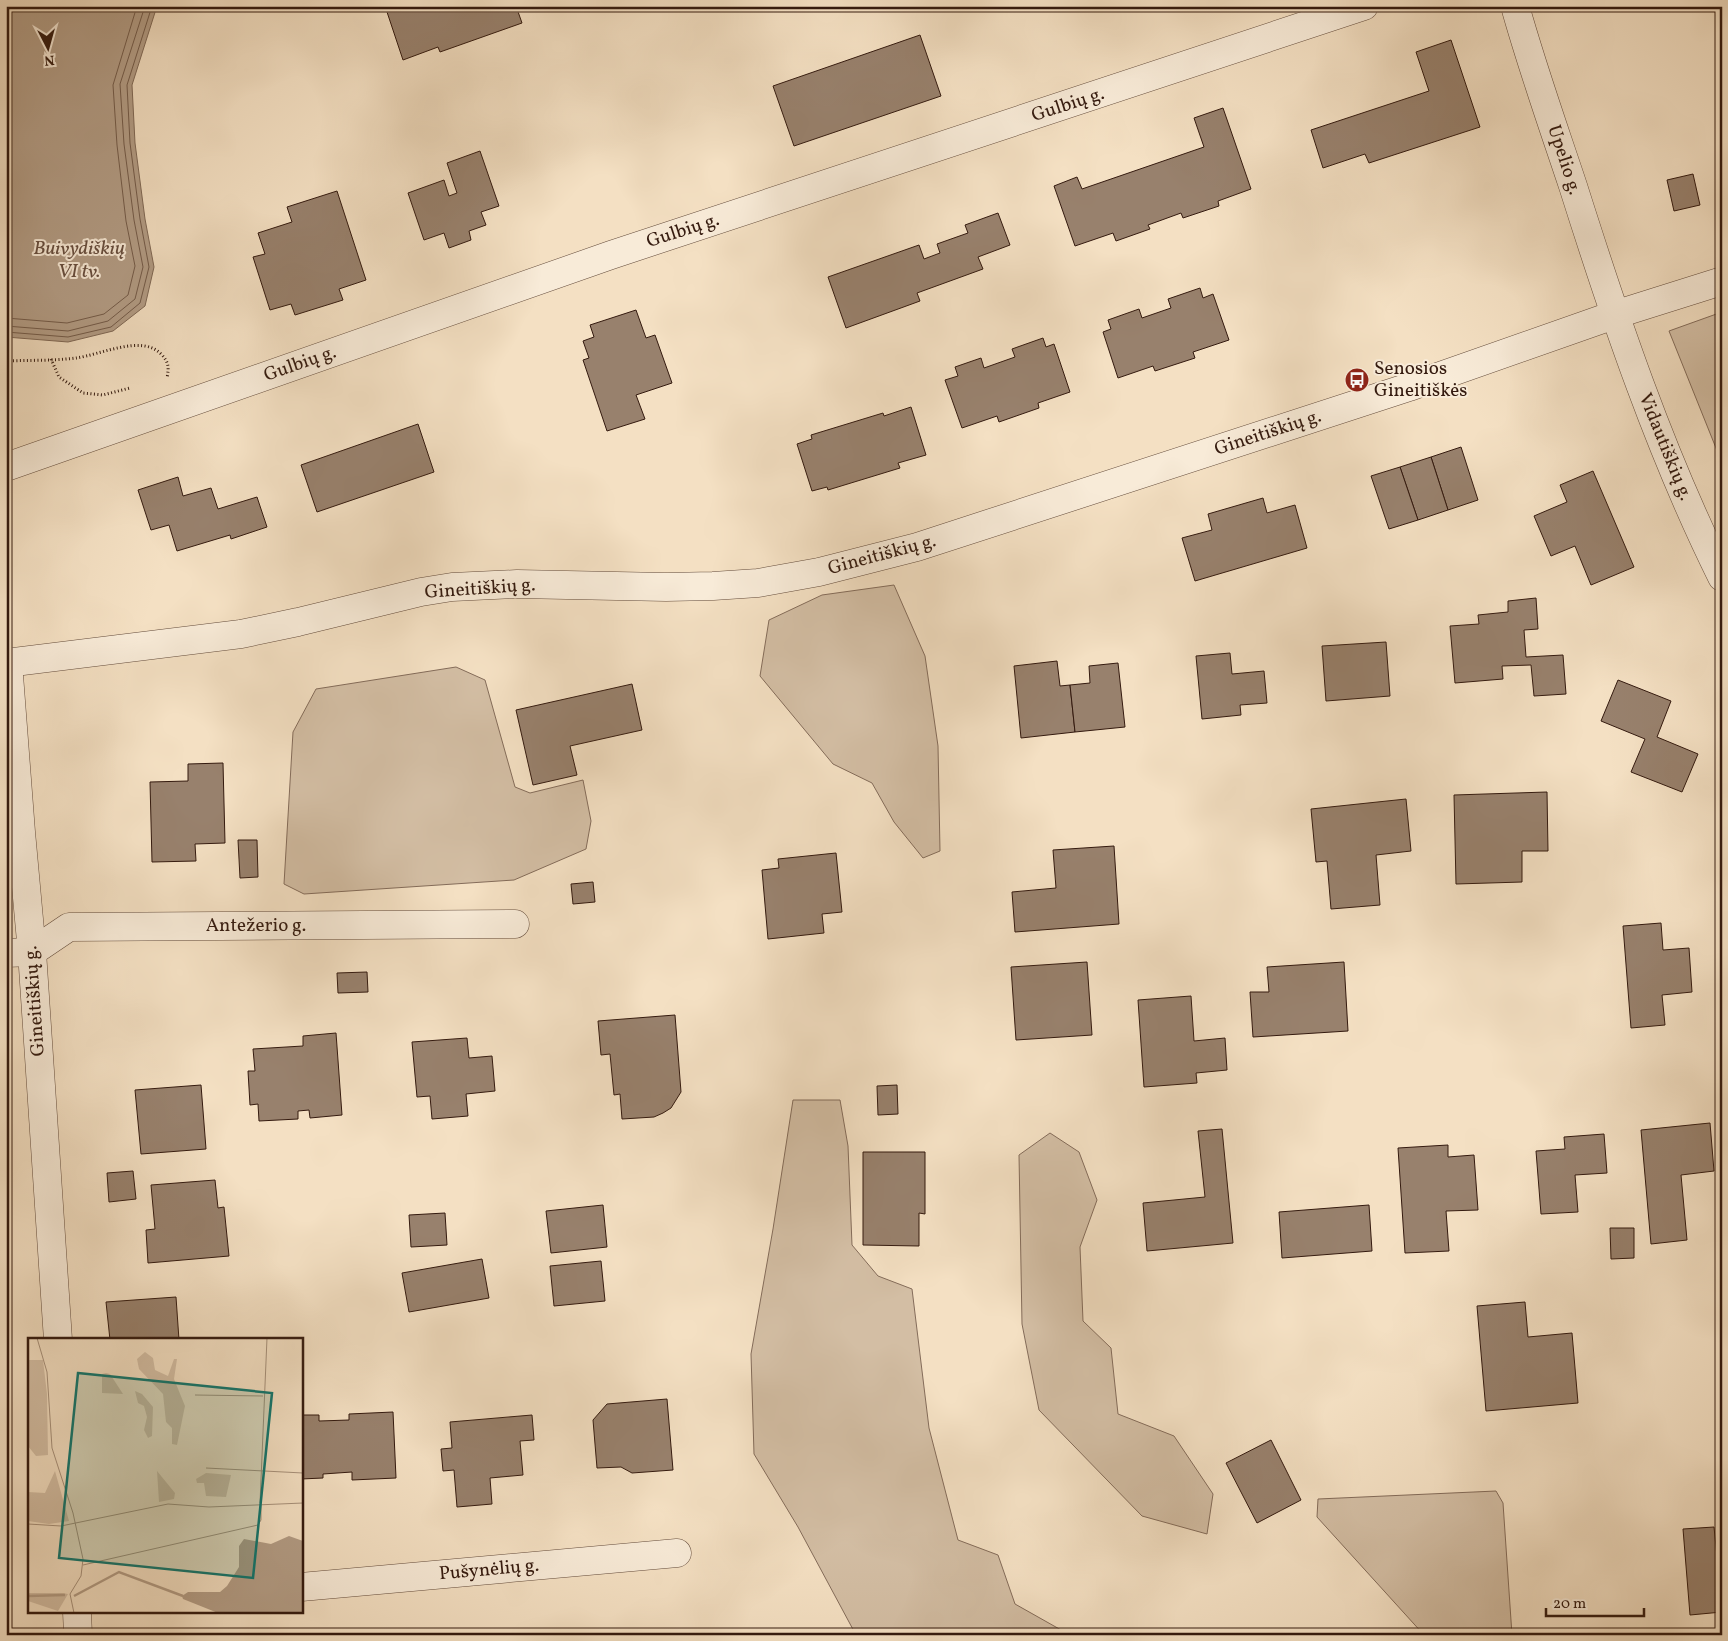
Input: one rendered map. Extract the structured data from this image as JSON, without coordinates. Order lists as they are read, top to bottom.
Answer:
{
  "streets": {
    "street": [
      "Gulbių g.",
      "Upelio g.",
      "Gineitiškių g.",
      "Vidautiškių g.",
      "Antežerio g.",
      "Pušynėlių g."
    ]
  },
  "crossings": [
    ["Upelio g.", "Gineitiškių g."],
    ["Upelio g.", "Vidautiškių g."],
    ["Gineitiškių g.", "Vidautiškių g."],
    ["Gineitiškių g.", "Antežerio g."]
  ],
  "water": ["Buivydiškių VI tv."],
  "places": {
    "bus stop": ["Senosios Gineitiškės"]
  },
  "scale_bar": "20 m",
  "north": "bottom"
}
